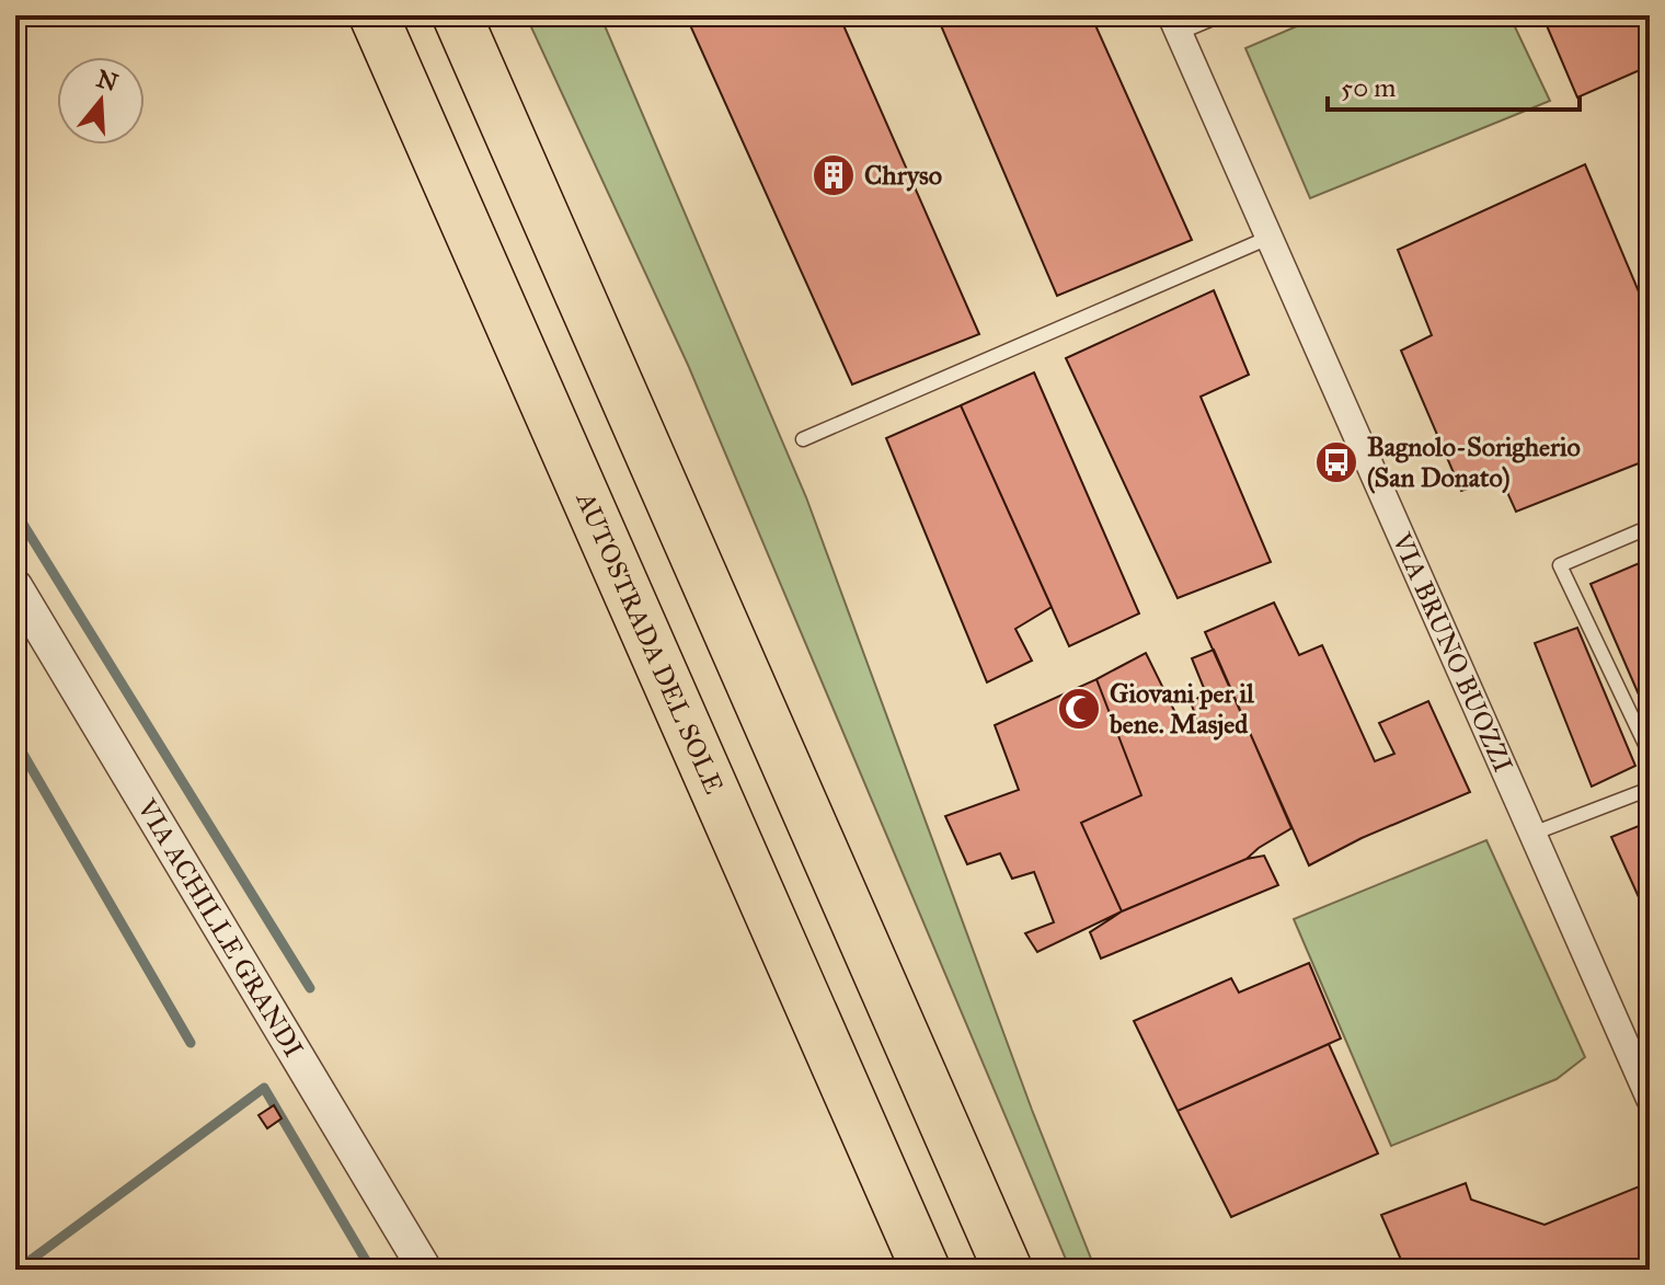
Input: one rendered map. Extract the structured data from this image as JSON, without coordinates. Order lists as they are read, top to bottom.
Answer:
{
  "streets": {
    "highway": ["AUTOSTRADA DEL SOLE"],
    "street": ["VIA BRUNO BUOZZI", "VIA ACHILLE GRANDI"]
  },
  "places": {
    "building": ["Chryso"],
    "bus stop": ["Bagnolo-Sorigherio (San Donato)"],
    "mosque": ["Giovani per il bene. Masjed"]
  },
  "scale_bar": "50 m",
  "north": "top"
}
